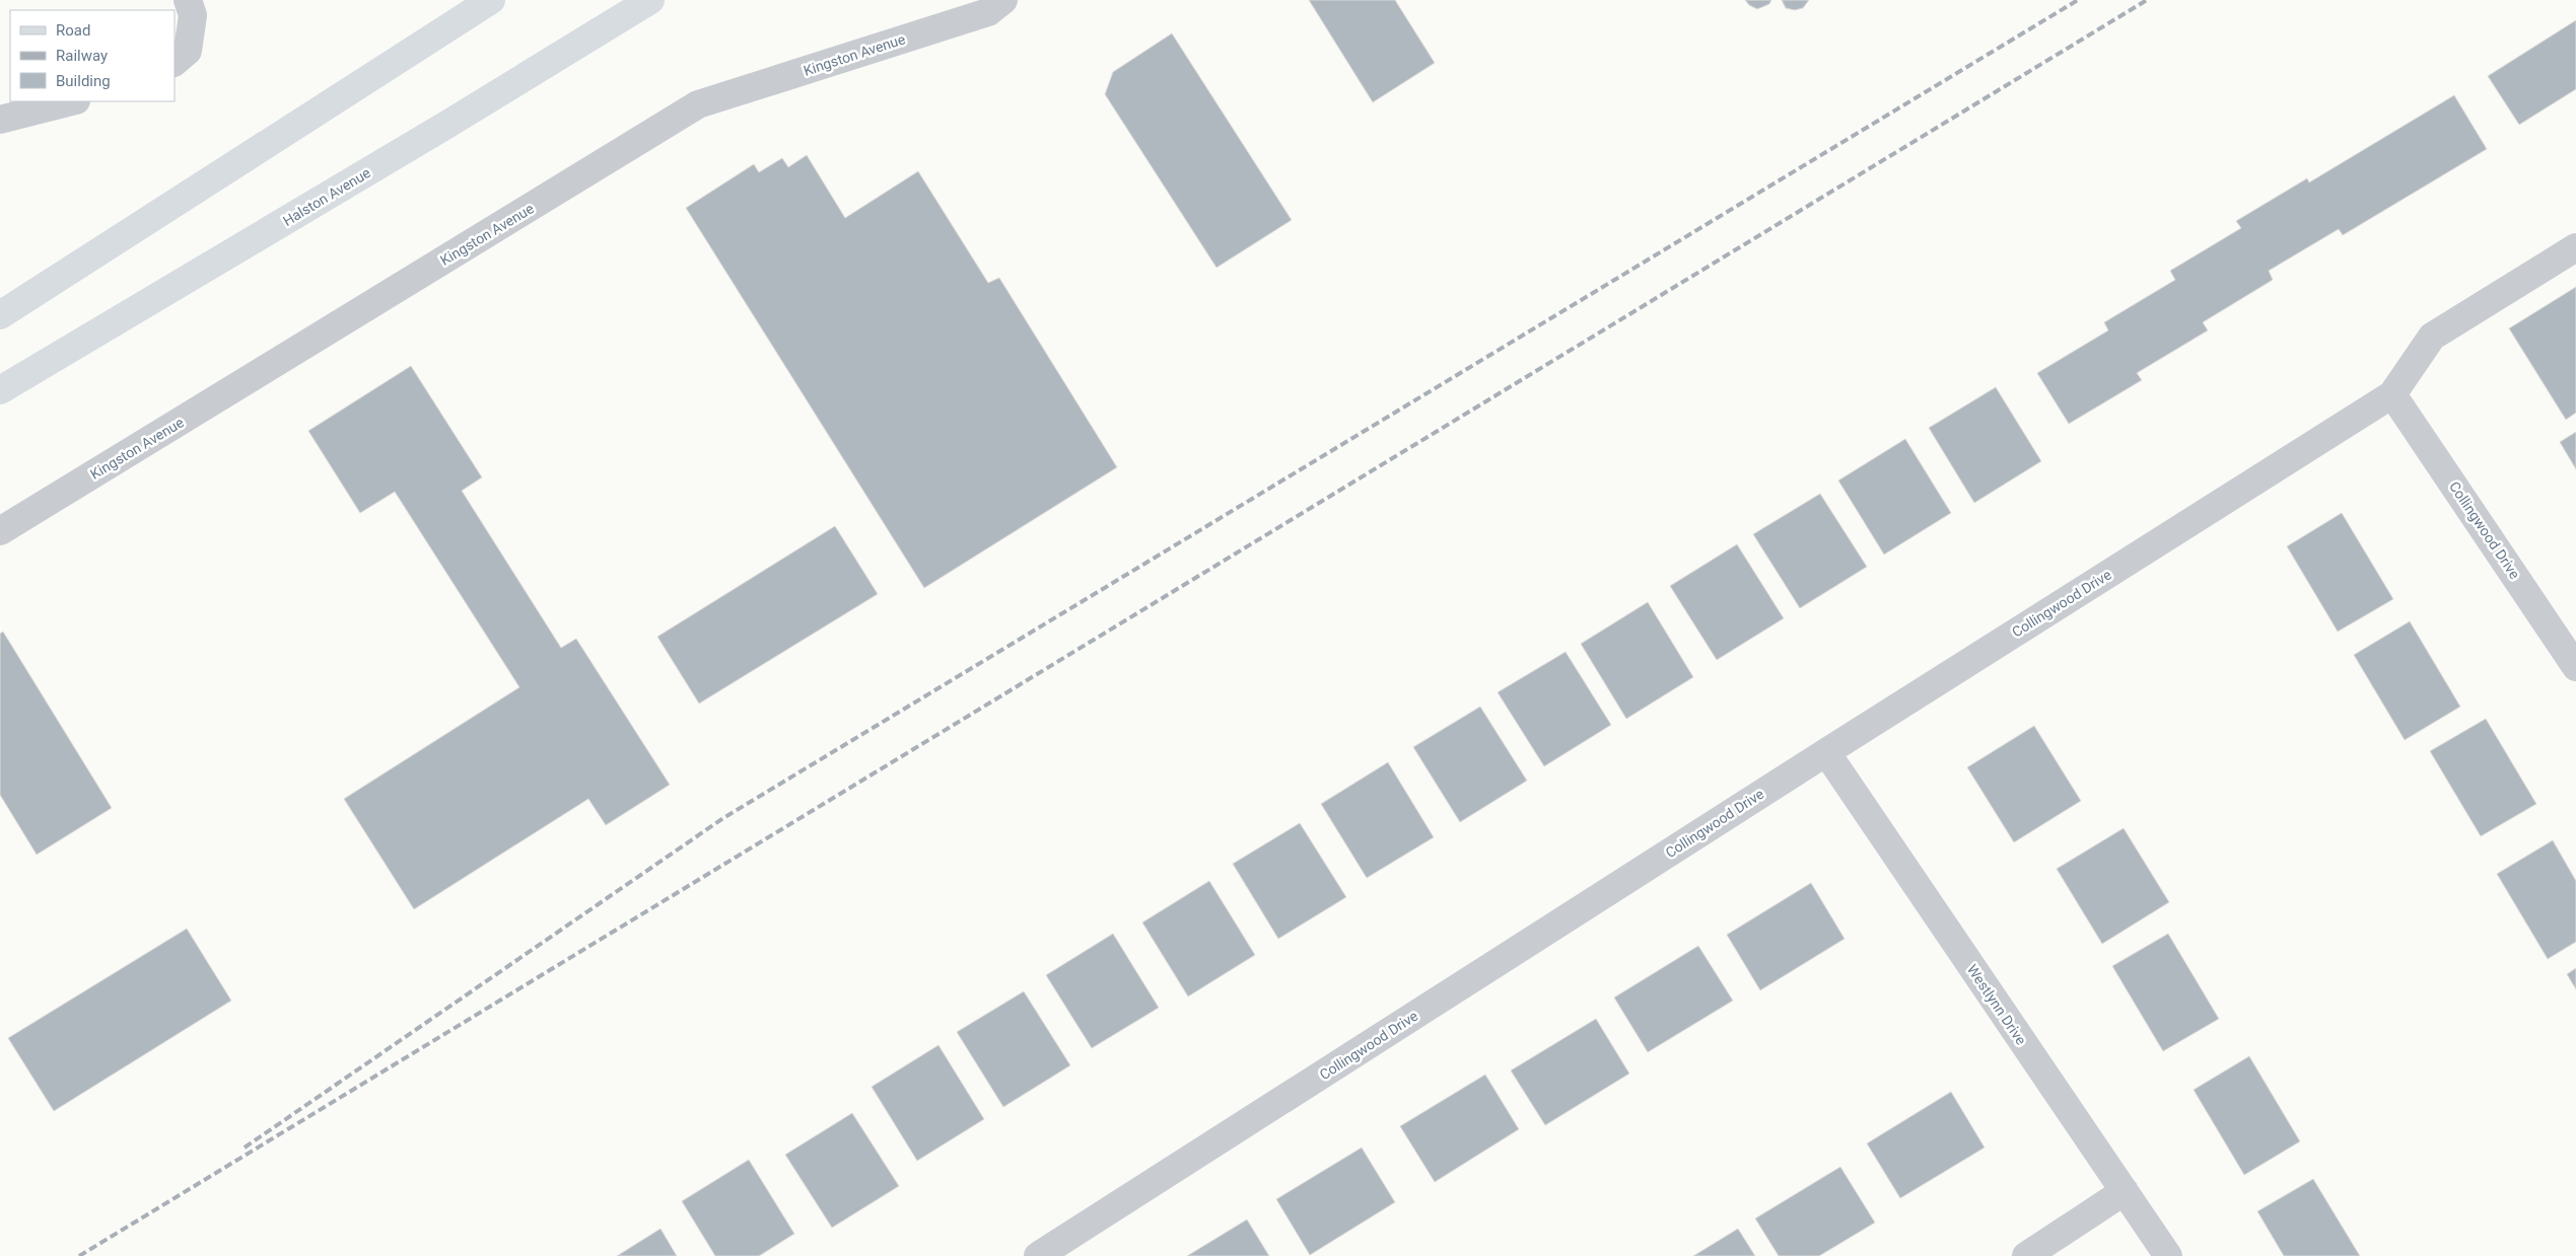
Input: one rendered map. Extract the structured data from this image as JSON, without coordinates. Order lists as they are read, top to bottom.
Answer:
{
  "streets": {
    "main road": ["Halston Avenue"],
    "street": ["Kingston Avenue", "Collingwood Drive", "Westlynn Drive"]
  },
  "crossings": [
    ["Collingwood Drive", "Westlynn Drive"]
  ],
  "legend": ["Road", "Railway", "Building"]
}
